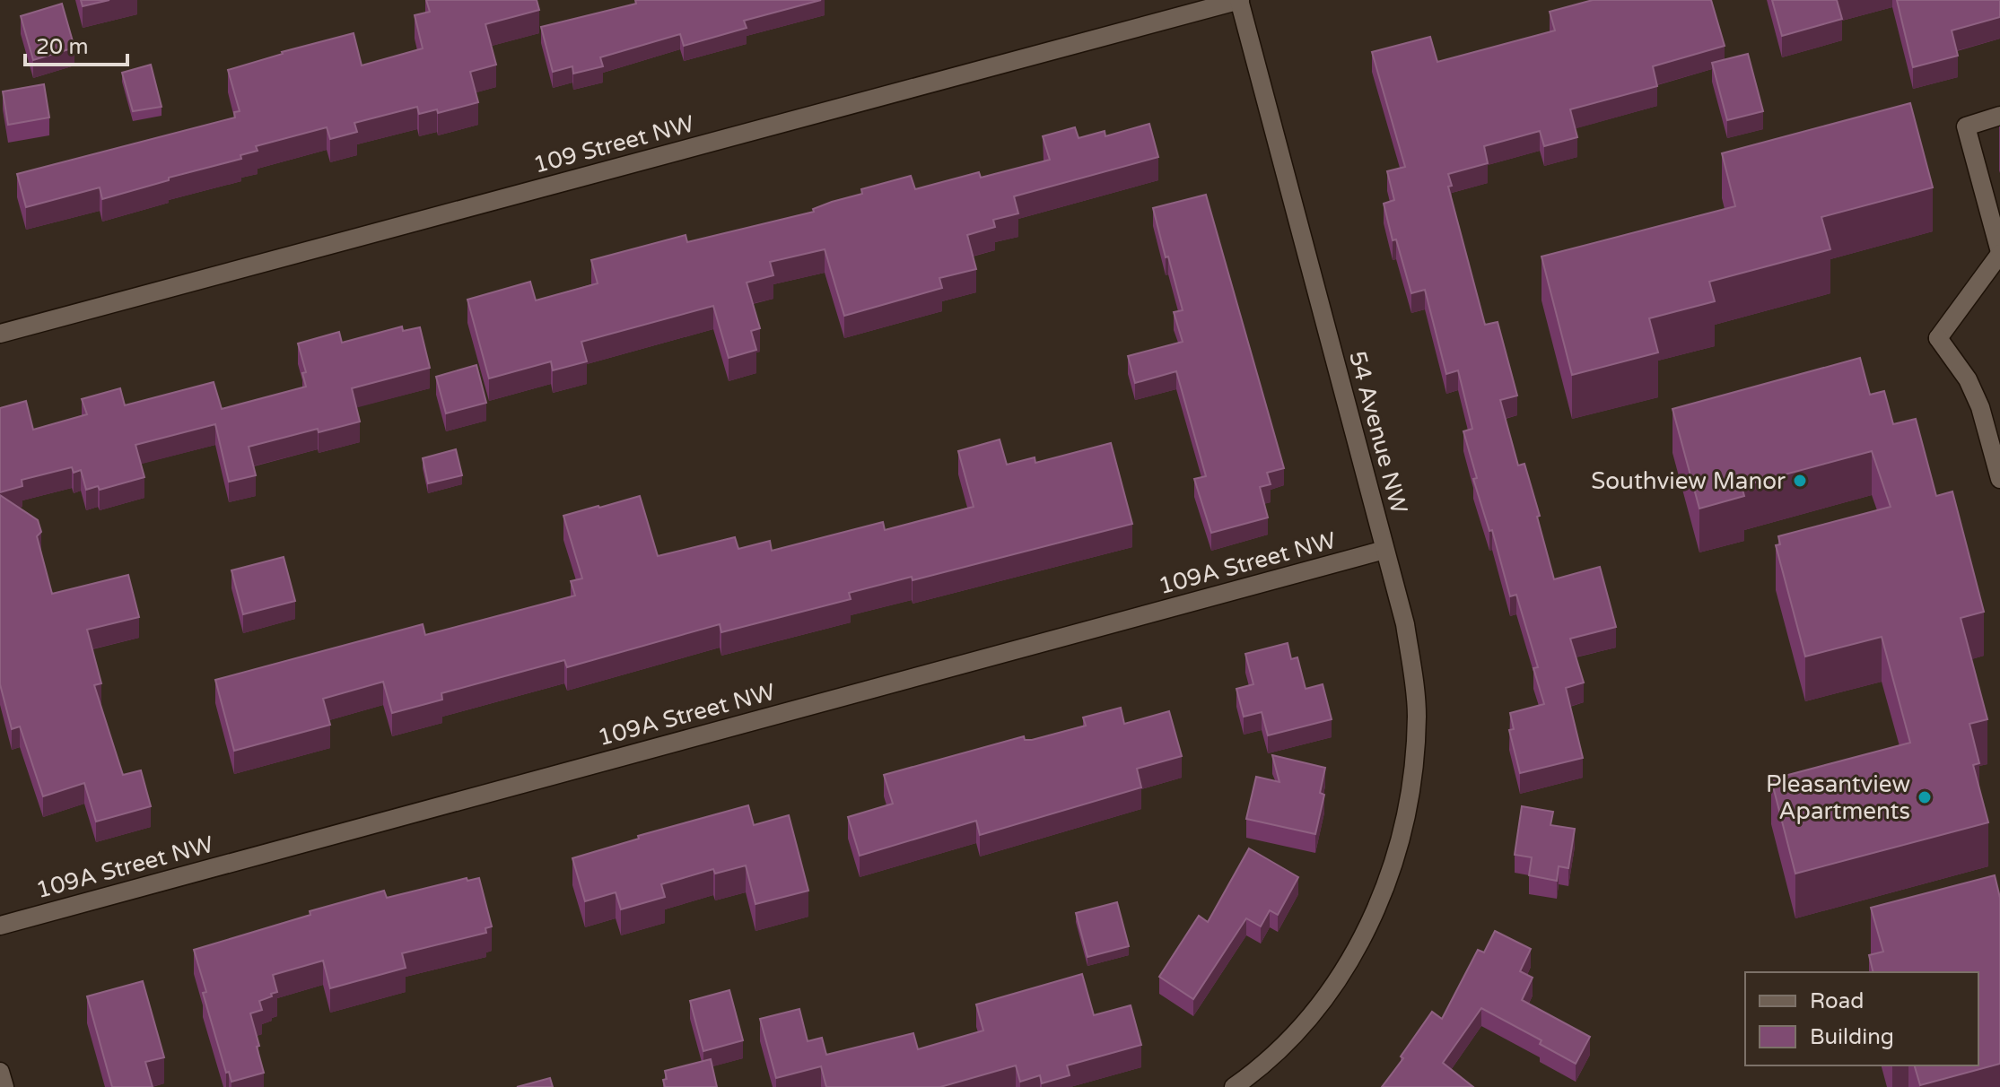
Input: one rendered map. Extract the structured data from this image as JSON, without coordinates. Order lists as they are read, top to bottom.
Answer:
{
  "streets": {
    "street": ["109 Street NW", "54 Avenue NW", "109A Street NW"]
  },
  "crossings": [
    ["109 Street NW", "54 Avenue NW"],
    ["54 Avenue NW", "109A Street NW"]
  ],
  "places": ["Southview Manor", "Pleasantview Apartments"],
  "legend": ["Road", "Building"],
  "scale_bar": "20 m"
}
